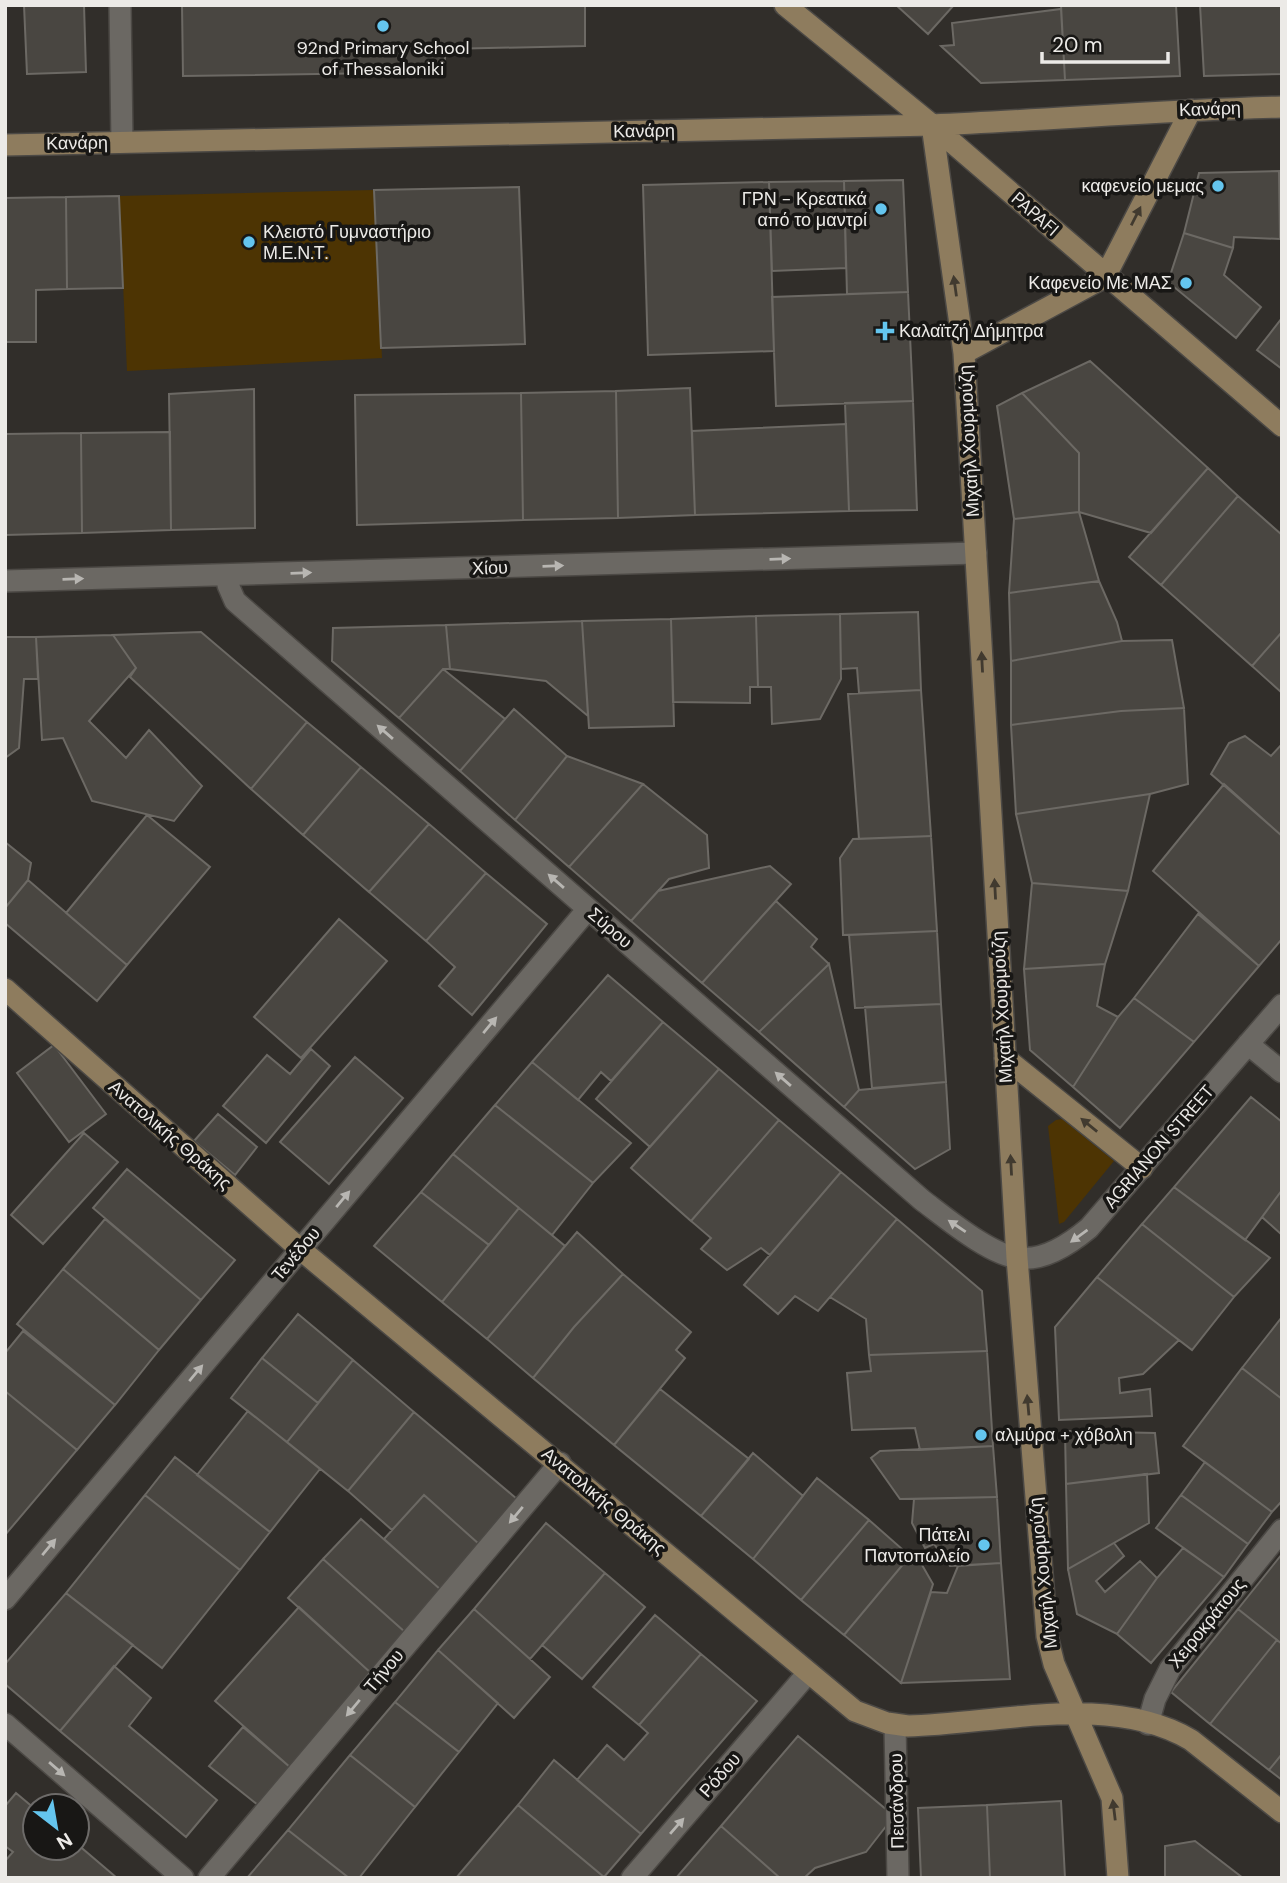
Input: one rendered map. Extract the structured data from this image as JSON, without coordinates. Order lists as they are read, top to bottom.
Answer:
{
  "streets": {
    "street": [
      "Κανάρη",
      "PAPAFI",
      "Μιχαήλ Χουρμούζη",
      "Χίου",
      "Σύρου",
      "Ανατολικής Θράκης",
      "AGRIANON STREET",
      "Τενέδου",
      "Χειροκράτους",
      "Τήνου",
      "Ρόδου",
      "Πεισάνδρου"
    ]
  },
  "crossings": [
    ["Κανάρη", "PAPAFI"],
    ["Κανάρη", "Μιχαήλ Χουρμούζη"],
    ["PAPAFI", "Μιχαήλ Χουρμούζη"],
    ["Μιχαήλ Χουρμούζη", "Χίου"],
    ["Μιχαήλ Χουρμούζη", "Σύρου"],
    ["Μιχαήλ Χουρμούζη", "Ανατολικής Θράκης"],
    ["Μιχαήλ Χουρμούζη", "AGRIANON STREET"],
    ["Χίου", "Σύρου"],
    ["Σύρου", "AGRIANON STREET"],
    ["Σύρου", "Τενέδου"],
    ["Ανατολικής Θράκης", "Τενέδου"],
    ["Ανατολικής Θράκης", "Χειροκράτους"],
    ["Ανατολικής Θράκης", "Τήνου"],
    ["Ανατολικής Θράκης", "Ρόδου"],
    ["Ανατολικής Θράκης", "Πεισάνδρου"]
  ],
  "one_way": [
    "Μιχαήλ Χουρμούζη",
    "Χίου",
    "Σύρου",
    "AGRIANON STREET",
    "Τενέδου",
    "Τήνου",
    "Ρόδου"
  ],
  "places": {
    "other": [
      "92nd Primary School of Thessaloniki",
      "καφενείο μεμας",
      "ΓΡΝ - Κρεατικά από το μαντρί",
      "Κλειστό Γυμναστήριο Μ.Ε.Ν.Τ.",
      "Καφενείο Με ΜΑΣ",
      "αλμύρα + χόβολη",
      "Πάτελι Παντοπωλείο"
    ],
    "health": ["Καλαϊτζή Δήμητρα"]
  },
  "scale_bar": "20 m",
  "north": "bottom right"
}
